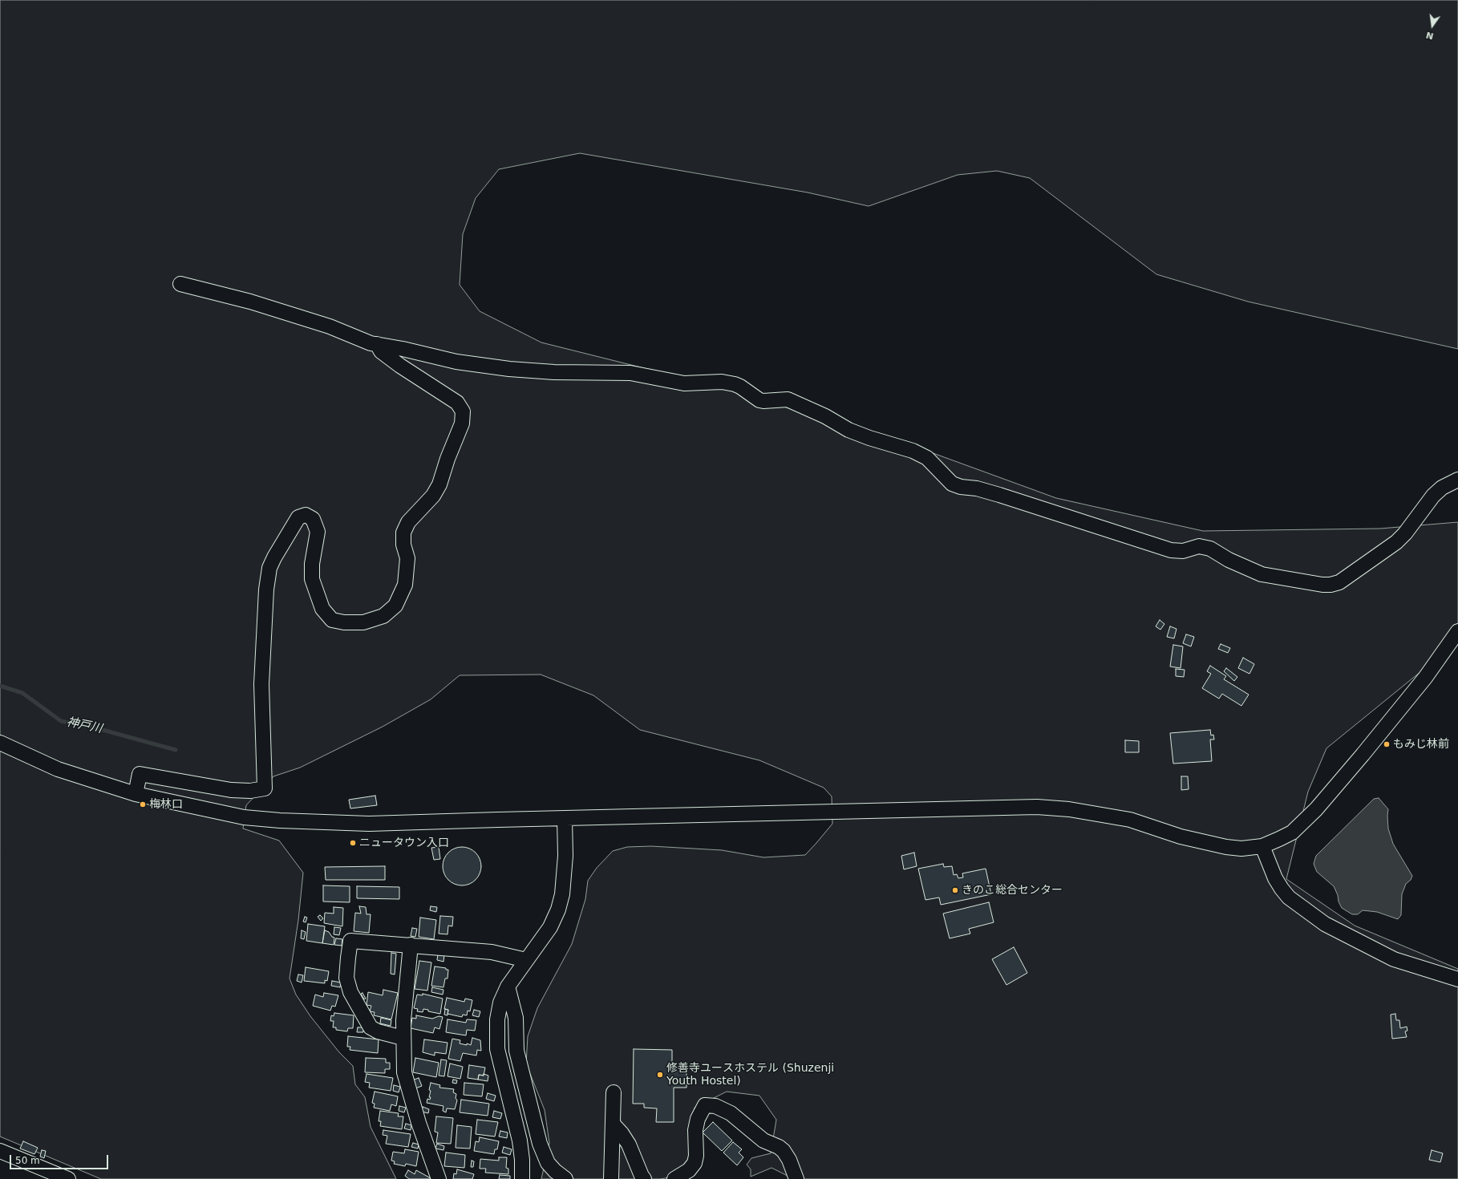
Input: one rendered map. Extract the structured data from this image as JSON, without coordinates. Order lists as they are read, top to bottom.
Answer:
{
  "water": ["神戸川"],
  "places": [
    "もみじ林前",
    "梅林口",
    "ニュータウン入口",
    "きのこ総合センター",
    "修善寺ユースホステル (Shuzenji Youth Hostel)"
  ],
  "scale_bar": "50 m",
  "north": "bottom"
}
